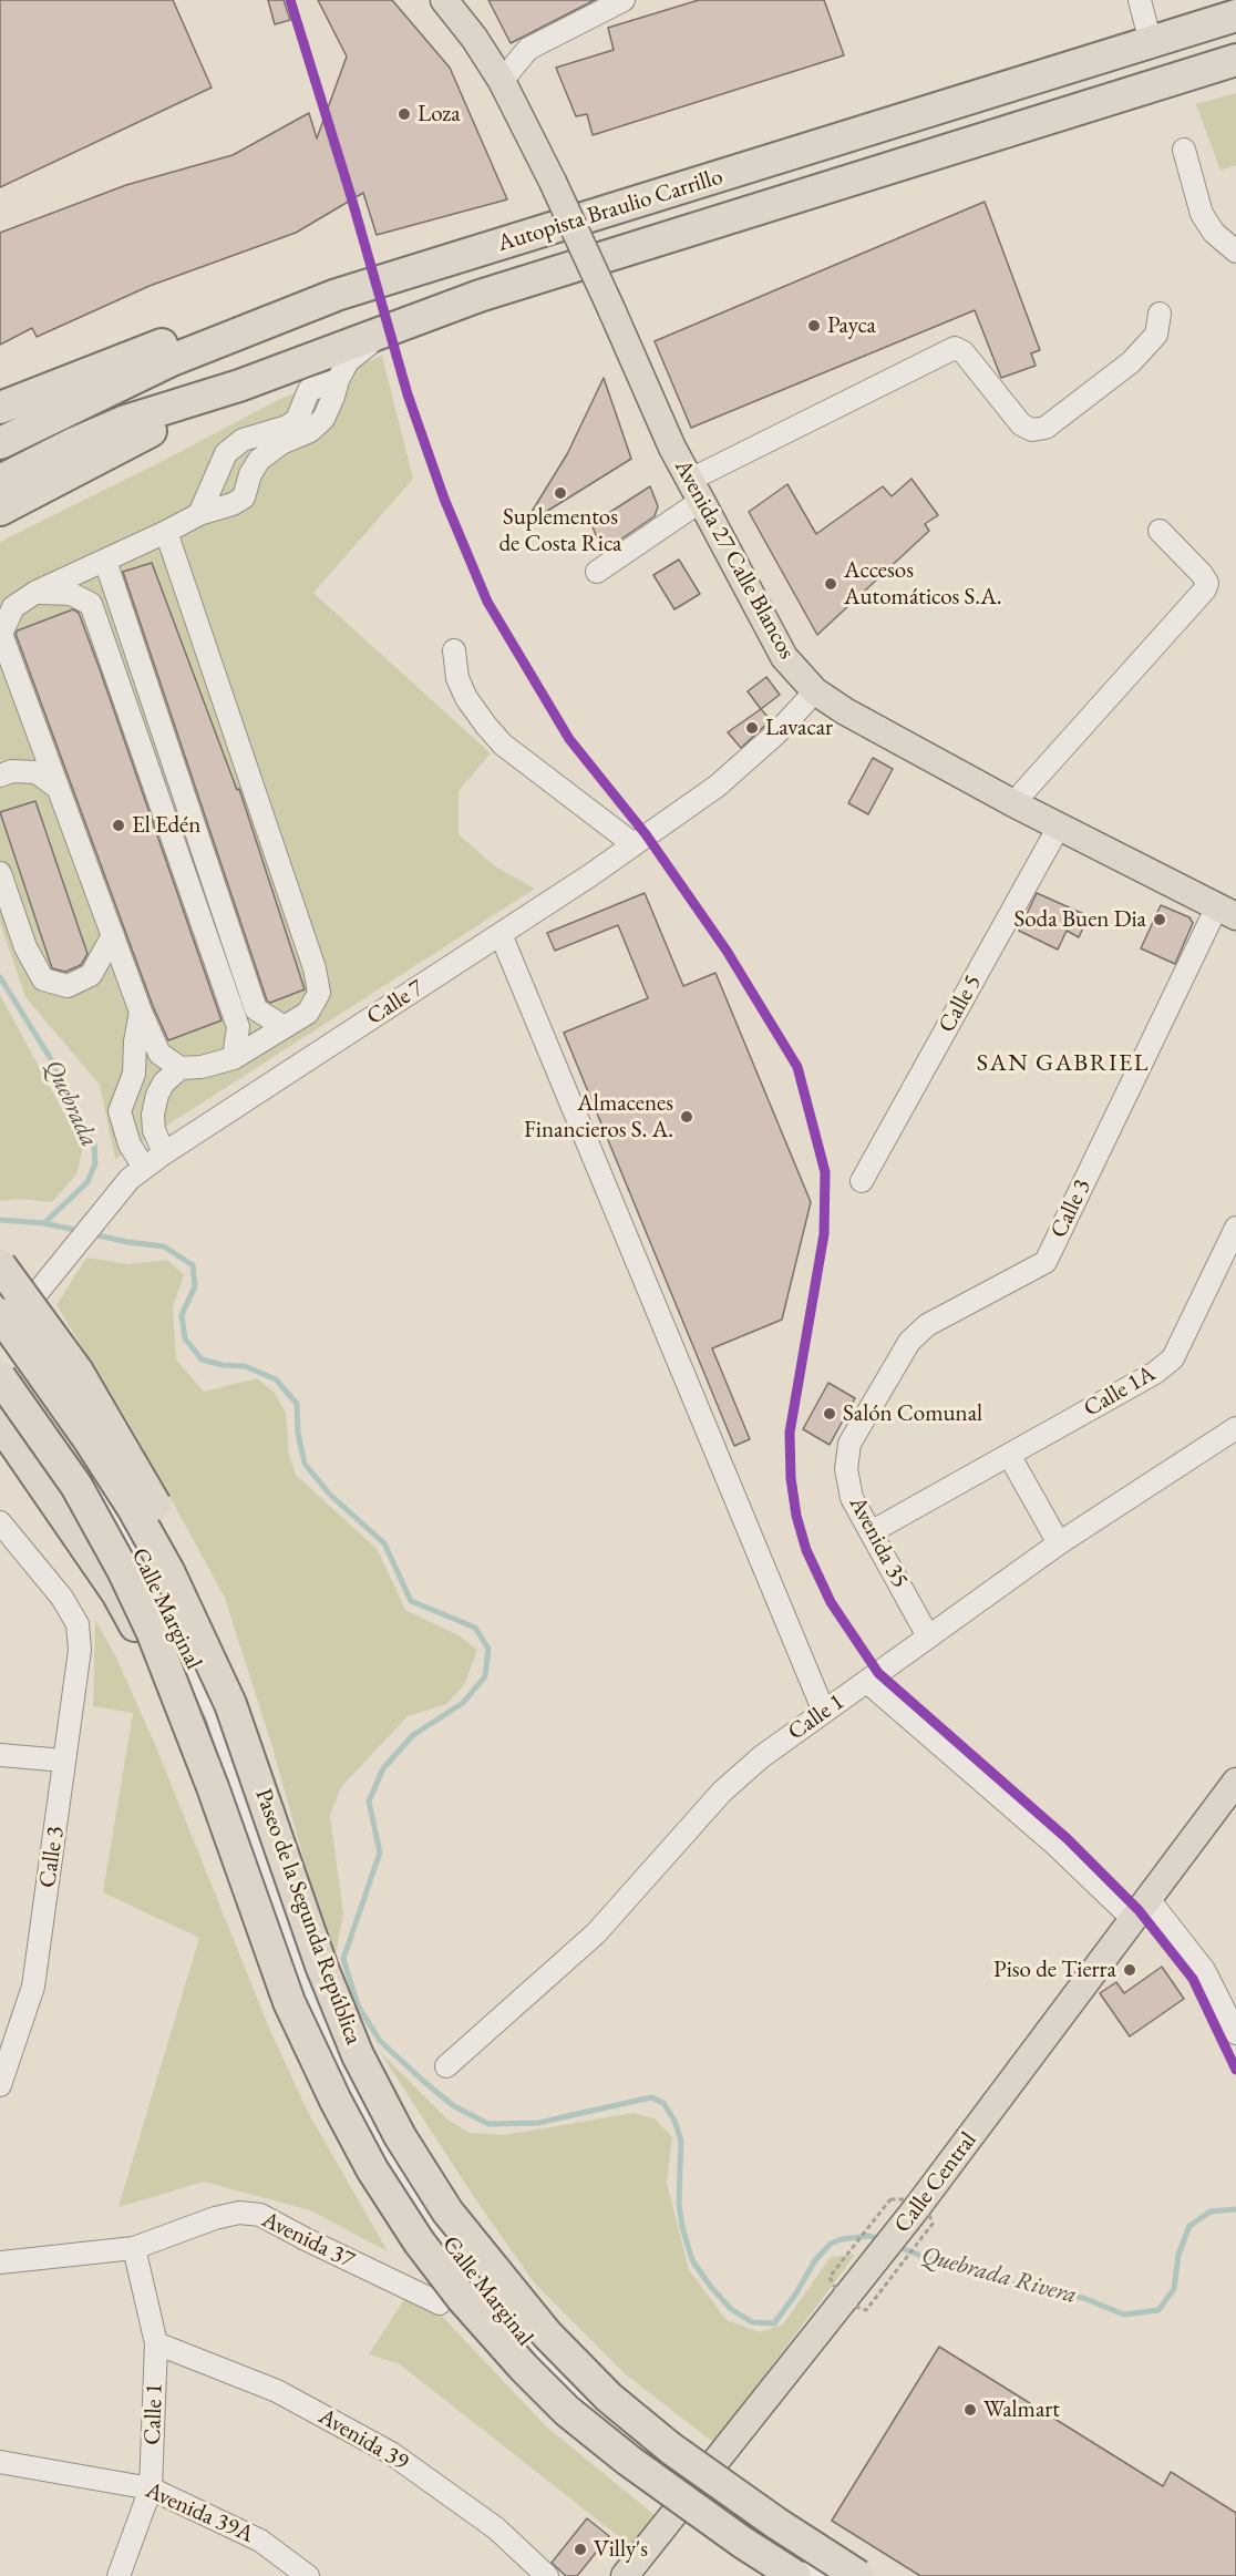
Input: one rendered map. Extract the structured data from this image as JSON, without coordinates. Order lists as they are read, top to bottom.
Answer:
{
  "streets": {
    "highway": ["Autopista Braulio Carrillo", "Paseo de la Segunda República"],
    "main road": ["Avenida 27 Calle Blancos", "Calle Central"],
    "street": [
      "Calle 7",
      "Calle 5",
      "Calle 3",
      "Calle 1A",
      "Avenida 35",
      "Calle Marginal",
      "Calle 1",
      "Avenida 37",
      "Avenida 39",
      "Avenida 39A"
    ]
  },
  "crossings": [
    ["Avenida 27 Calle Blancos", "Calle 7"],
    ["Avenida 27 Calle Blancos", "Calle 5"],
    ["Avenida 27 Calle Blancos", "Calle 3"],
    ["Calle 7", "Calle Marginal"],
    ["Calle 3", "Avenida 35"],
    ["Calle 1A", "Avenida 35"],
    ["Avenida 35", "Calle 1"],
    ["Calle Marginal", "Calle Central"],
    ["Calle 1", "Avenida 37"],
    ["Calle 1", "Avenida 39"],
    ["Calle 1", "Avenida 39A"]
  ],
  "districts": ["SAN GABRIEL"],
  "water": ["Quebrada", "Quebrada Rivera"],
  "places": [
    "Loza",
    "Payca",
    "Suplementos de Costa Rica",
    "Accesos Automáticos S.A.",
    "Lavacar",
    "El Edén",
    "Soda Buen Dia",
    "Almacenes Financieros S. A.",
    "Salón Comunal",
    "Piso de Tierra",
    "Walmart",
    "Villy's"
  ]
}
